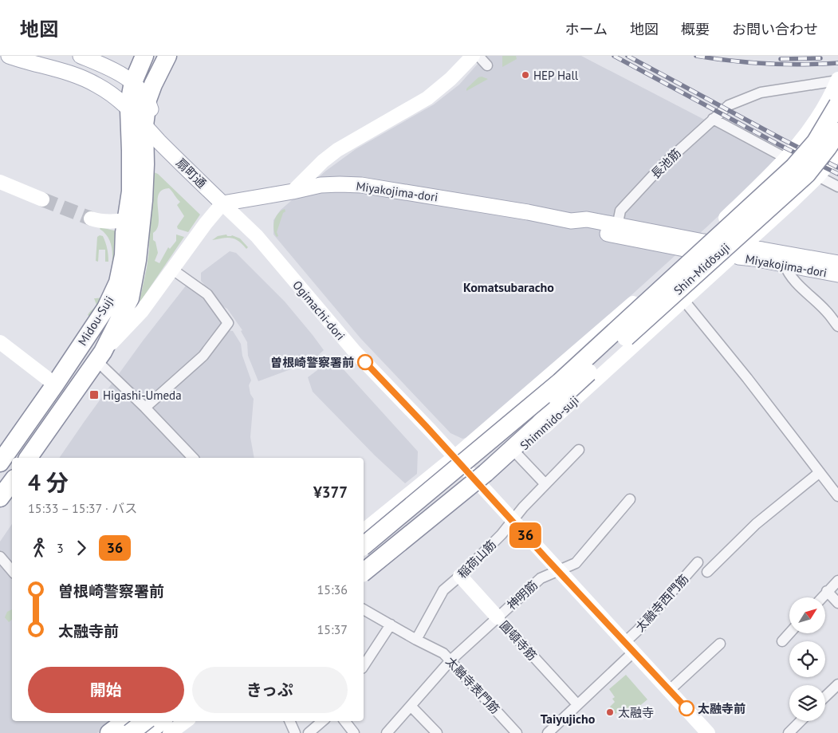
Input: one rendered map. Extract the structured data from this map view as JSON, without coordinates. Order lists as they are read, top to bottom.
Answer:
{
  "streets": {
    "highway": ["Shin-Midōsuji", "Midou-Suji"],
    "main road": ["扇町通", "Miyakojima-dori"],
    "street": [
      "長池筋",
      "Ogimachi-dori",
      "Shimmido-suji",
      "稲荷山筋",
      "神明筋",
      "太融寺西門筋",
      "圓頓寺筋",
      "太融寺表門筋"
    ]
  },
  "crossings": [
    ["長池筋", "Miyakojima-dori"],
    ["扇町通", "Miyakojima-dori"],
    ["扇町通", "Ogimachi-dori"],
    ["扇町通", "Midou-Suji"],
    ["Miyakojima-dori", "Ogimachi-dori"],
    ["Miyakojima-dori", "Shimmido-suji"],
    ["Ogimachi-dori", "Shimmido-suji"],
    ["Ogimachi-dori", "稲荷山筋"],
    ["Ogimachi-dori", "神明筋"],
    ["Ogimachi-dori", "太融寺西門筋"],
    ["稲荷山筋", "圓頓寺筋"],
    ["稲荷山筋", "太融寺表門筋"],
    ["神明筋", "圓頓寺筋"],
    ["神明筋", "太融寺表門筋"],
    ["太融寺西門筋", "圓頓寺筋"]
  ],
  "districts": ["Komatsubaracho", "Taiyujicho"],
  "places": {
    "other": [
      "HEP Hall",
      "曽根崎警察署前",
      "太融寺前",
      "太融寺"
    ],
    "transit": ["Higashi-Umeda"]
  },
  "lines": ["bus line 36"],
  "north": "top right",
  "page": {
    "header": "地図",
    "nav": [
      "ホーム",
      "地図",
      "概要",
      "お問い合わせ"
    ],
    "on_map": "36",
    "heading": ["4 分", "15:33 – 15:37 · バス", "¥377"],
    "legs": ["3", "36"],
    "list": [
      {
        "name": "曽根崎警察署前",
        "value": "15:36"
      },
      {
        "name": "太融寺前",
        "value": "15:37"
      }
    ],
    "buttons": ["開始", "きっぷ"]
  }
}
